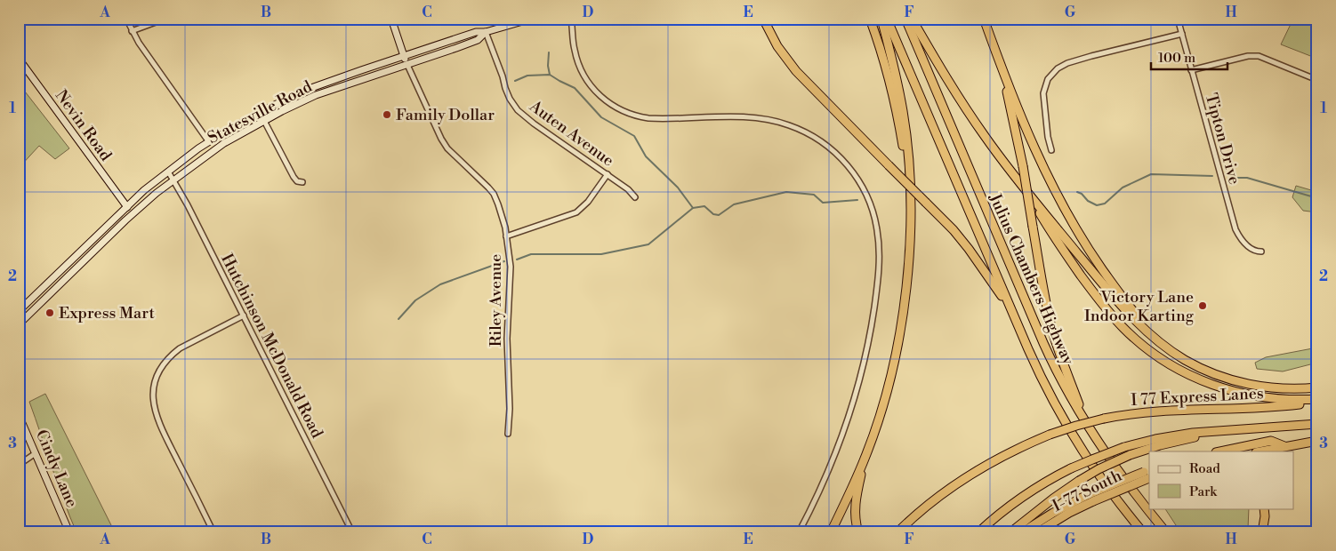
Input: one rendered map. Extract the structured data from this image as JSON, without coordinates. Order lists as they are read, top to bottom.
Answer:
{
  "streets": {
    "highway": ["Julius Chambers Highway", "I 77 Express Lanes", "I-77 South"],
    "main road": ["Statesville Road", "Nevin Road", "Cindy Lane"],
    "street": [
      "Auten Avenue",
      "Tipton Drive",
      "Riley Avenue",
      "Hutchinson McDonald Road"
    ]
  },
  "crossings": [
    ["Statesville Road", "Nevin Road"],
    ["Statesville Road", "Auten Avenue"],
    ["Statesville Road", "Riley Avenue"],
    ["Statesville Road", "Hutchinson McDonald Road"]
  ],
  "places": ["Family Dollar", "Victory Lane Indoor Karting", "Express Mart"],
  "legend": ["Road", "Park"],
  "scale_bar": "100 m",
  "grid": {
    "columns": [
      "A",
      "B",
      "C",
      "D",
      "E",
      "F",
      "G",
      "H"
    ],
    "rows": ["1", "2", "3"]
  }
}
